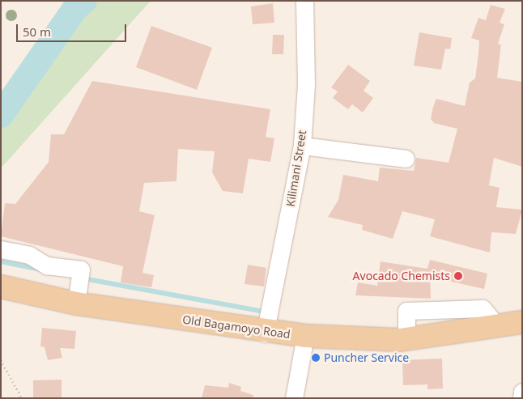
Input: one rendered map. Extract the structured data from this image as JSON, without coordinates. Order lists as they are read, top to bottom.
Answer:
{
  "streets": {
    "main road": ["Old Bagamoyo Road"],
    "street": ["Kilimani Street"]
  },
  "crossings": [
    ["Kilimani Street", "Old Bagamoyo Road"]
  ],
  "places": ["Avocado Chemists", "Puncher Service"],
  "scale_bar": "50 m"
}
